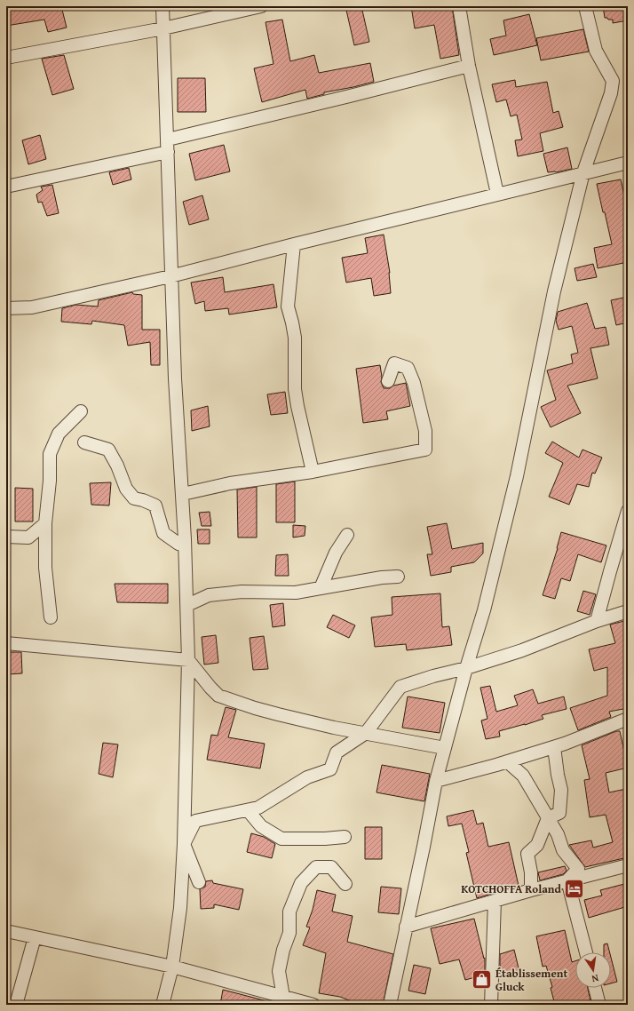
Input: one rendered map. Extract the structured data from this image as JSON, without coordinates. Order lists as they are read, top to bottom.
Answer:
{
  "places": {
    "hotel": ["KOTCHOFFA Roland"],
    "shop": ["Établissement Gluck"]
  },
  "north": "bottom"
}
